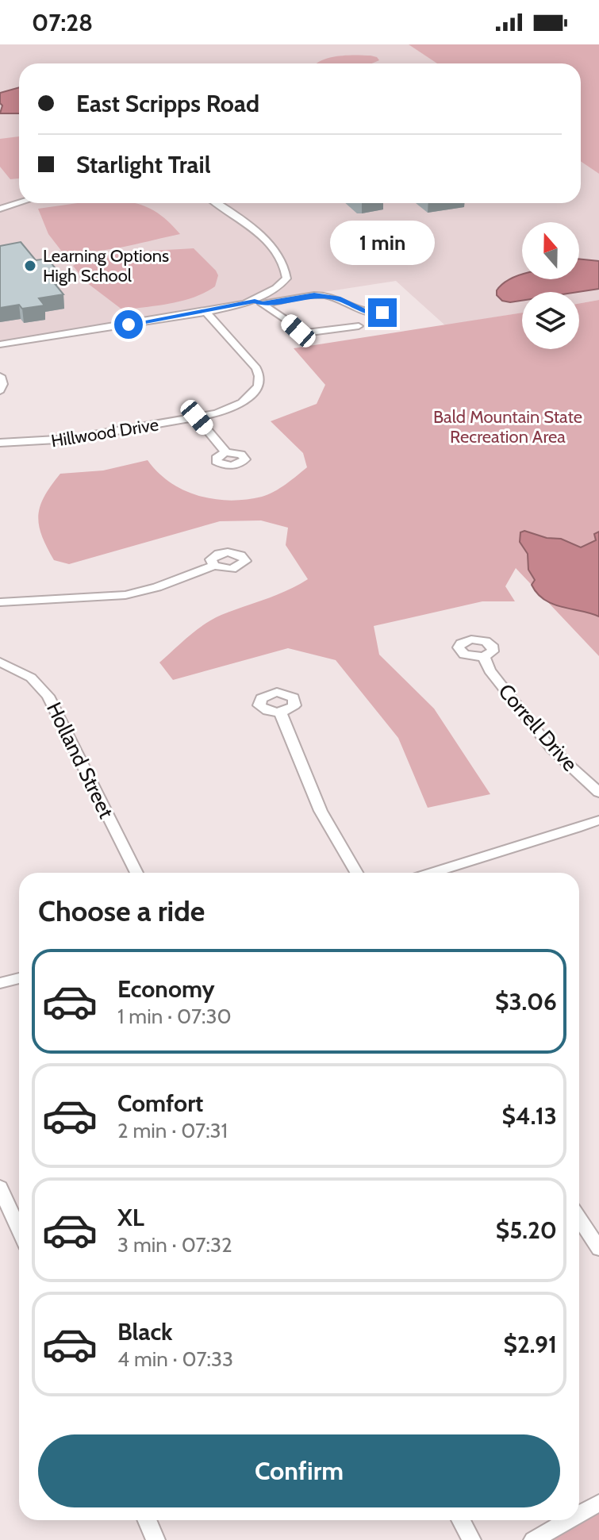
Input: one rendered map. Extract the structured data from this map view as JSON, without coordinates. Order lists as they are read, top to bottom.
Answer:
{
  "streets": {
    "street": ["Hillwood Drive", "Correll Drive", "Holland Street"]
  },
  "parks": ["Bald Mountain State Recreation Area"],
  "places": ["Learning Options High School"],
  "north": "top",
  "page": {
    "status": "07:28",
    "banner": ["East Scripps Road", "Starlight Trail"],
    "bubble": "1 min",
    "heading": "Choose a ride",
    "list": [
      {
        "name": "Economy",
        "note": "1 min · 07:30",
        "value": "$3.06"
      },
      {
        "name": "Comfort",
        "note": "2 min · 07:31",
        "value": "$4.13"
      },
      {
        "name": "XL",
        "note": "3 min · 07:32",
        "value": "$5.20"
      },
      {
        "name": "Black",
        "note": "4 min · 07:33",
        "value": "$2.91"
      }
    ],
    "buttons": "Confirm"
  }
}
